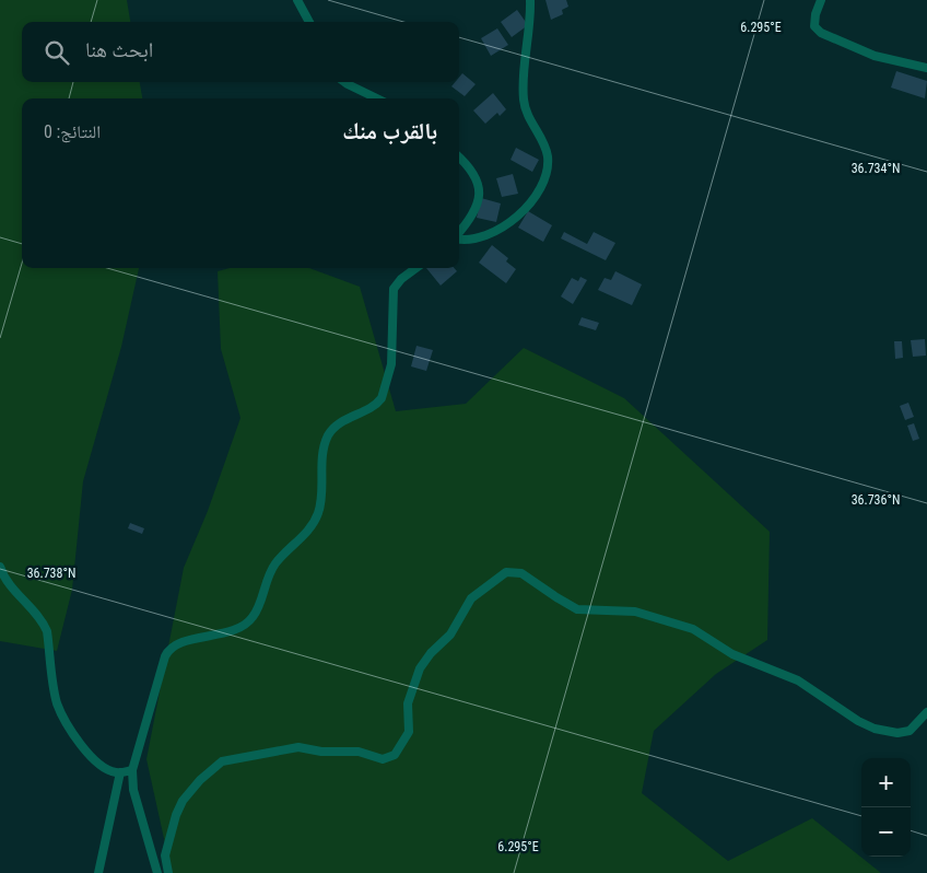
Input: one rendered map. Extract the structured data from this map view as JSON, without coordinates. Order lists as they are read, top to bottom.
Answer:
{
  "page": {
    "search": "ابحث هنا",
    "heading": ["بالقرب منك", "النتائج: 0"],
    "map_buttons": ["+", "−"]
  },
  "coordinates": [
    "6.295°E",
    "36.734°N",
    "36.736°N",
    "36.738°N"
  ]
}
